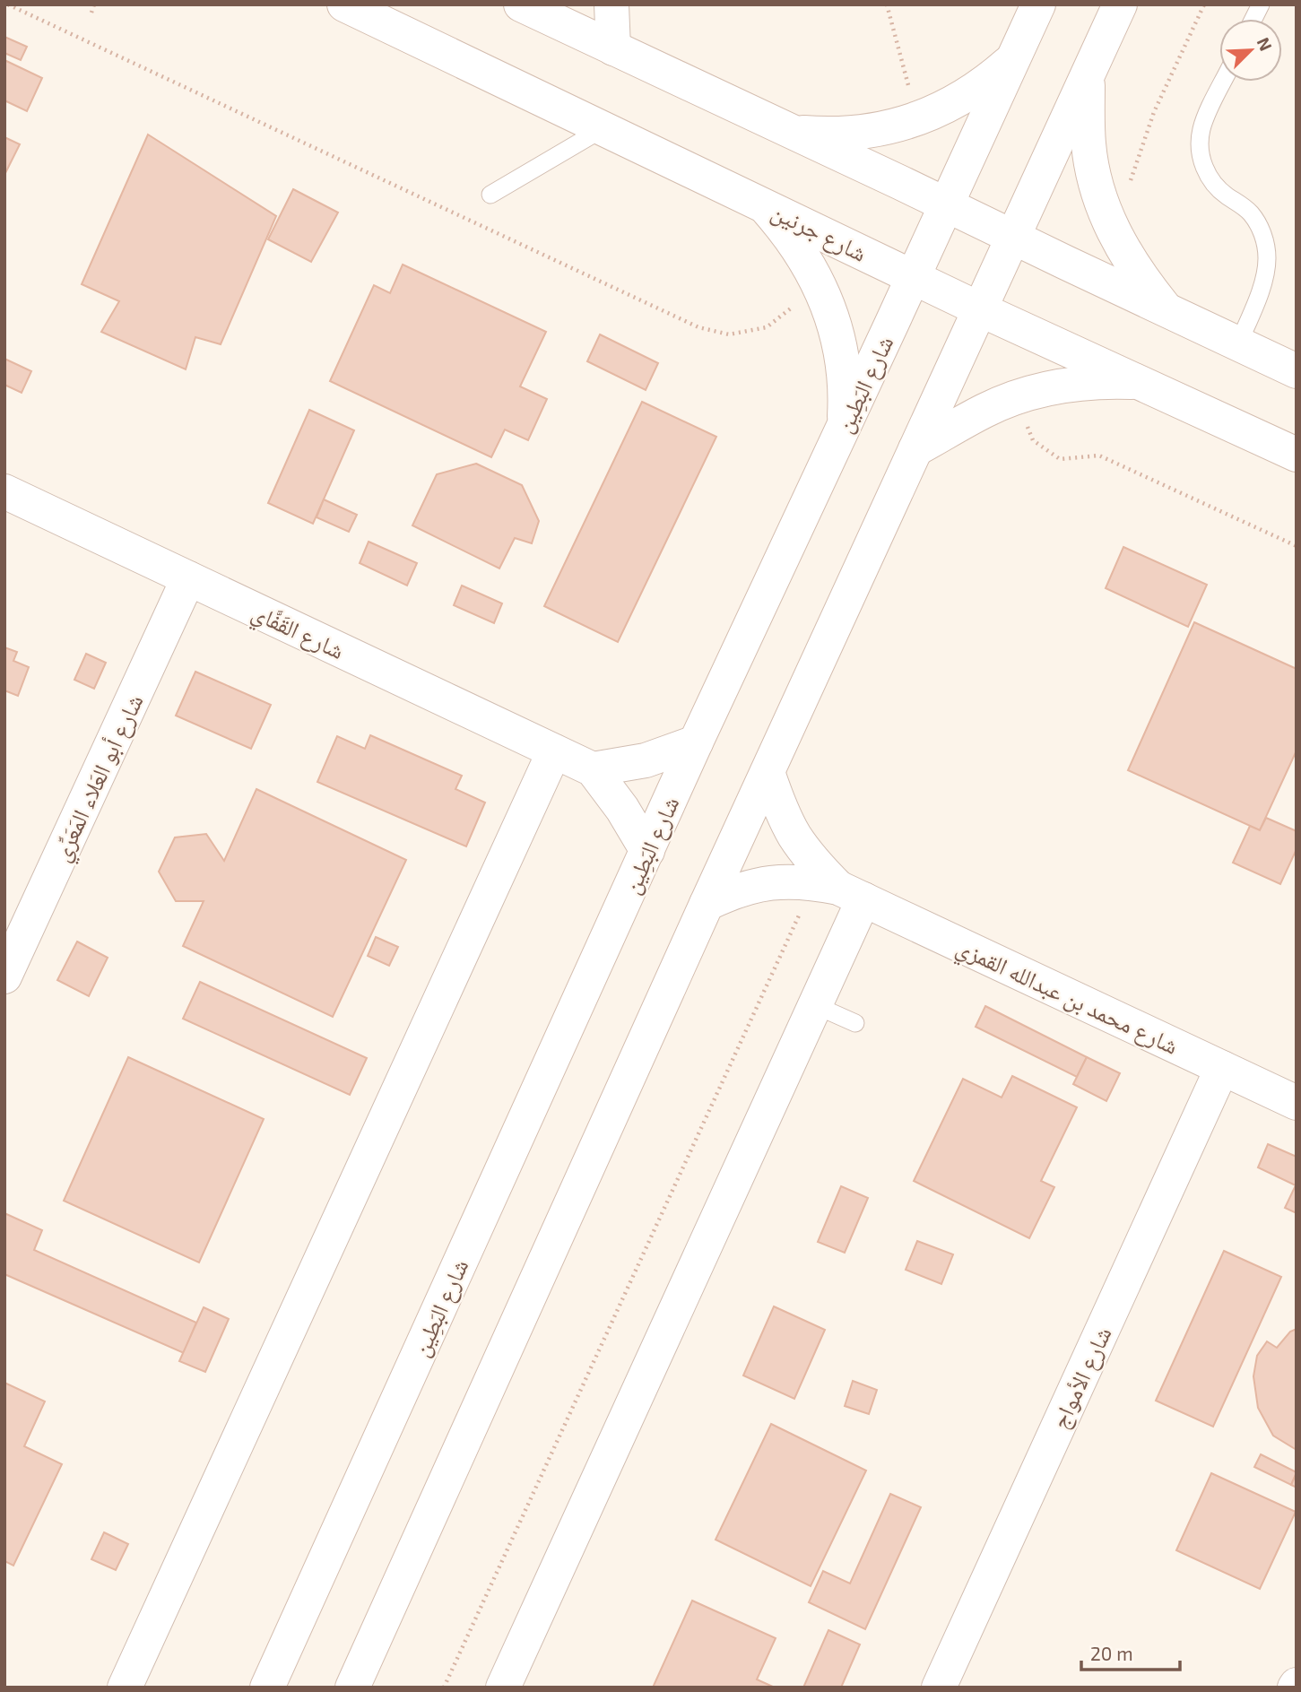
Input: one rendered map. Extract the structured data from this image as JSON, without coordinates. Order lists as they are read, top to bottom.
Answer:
{
  "streets": {
    "main road": [
      "شارع جرنين",
      "شارع البَطِين",
      "شارع القَفَّاي",
      "شارع أبو العَلاء المَعَرِّي",
      "شارع محمد بن عبدالله القمزي",
      "شارع الأمواج"
    ]
  },
  "crossings": [
    ["شارع جرنين", "شارع البَطِين"],
    ["شارع البَطِين", "شارع القَفَّاي"],
    ["شارع القَفَّاي", "شارع أبو العَلاء المَعَرِّي"],
    ["شارع محمد بن عبدالله القمزي", "شارع الأمواج"]
  ],
  "scale_bar": "20 m",
  "north": "top right"
}
